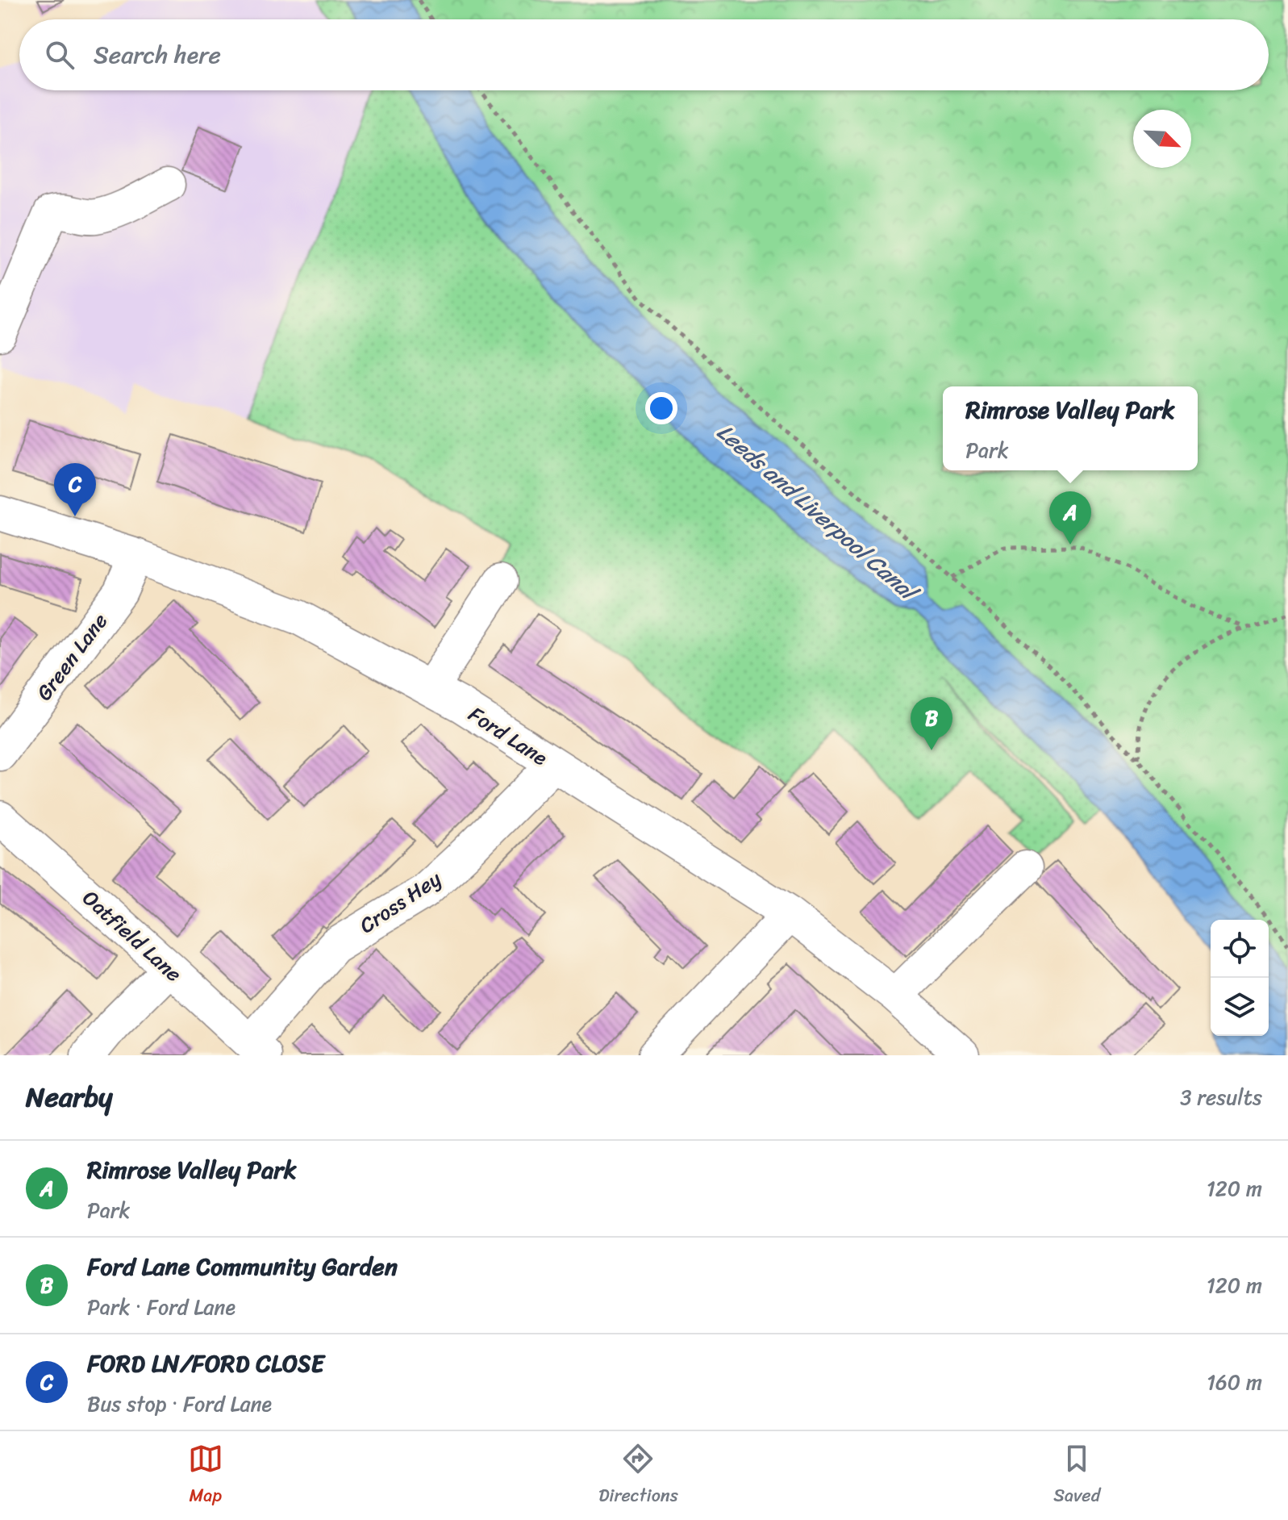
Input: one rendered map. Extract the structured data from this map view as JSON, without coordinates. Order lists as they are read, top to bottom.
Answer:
{
  "streets": {
    "street": [
      "Green Lane",
      "Ford Lane",
      "Cross Hey",
      "Oatfield Lane"
    ]
  },
  "crossings": [
    ["Green Lane", "Ford Lane"],
    ["Ford Lane", "Cross Hey"],
    ["Cross Hey", "Oatfield Lane"]
  ],
  "water": ["Leeds and Liverpool Canal"],
  "north": "bottom right",
  "page": {
    "search": "Search here",
    "popup": ["Rimrose Valley Park", "Park"],
    "pins": ["C", "A", "B"],
    "heading": ["Nearby", "3 results"],
    "list": [
      {
        "mark": "A",
        "name": "Rimrose Valley Park",
        "note": "Park",
        "value": "120 m"
      },
      {
        "mark": "B",
        "name": "Ford Lane Community Garden",
        "note": "Park · Ford Lane",
        "value": "120 m"
      },
      {
        "mark": "C",
        "name": "FORD LN/FORD CLOSE",
        "note": "Bus stop · Ford Lane",
        "value": "160 m"
      }
    ],
    "nav": ["Map", "Directions", "Saved"]
  }
}
